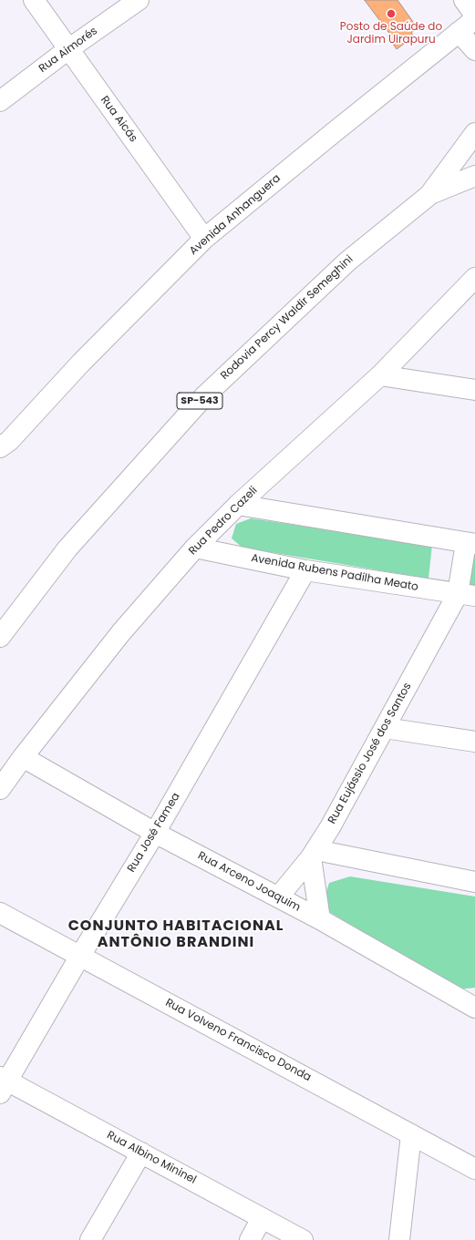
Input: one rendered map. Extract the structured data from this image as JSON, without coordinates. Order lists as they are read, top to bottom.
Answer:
{
  "streets": {
    "street": [
      "Rua Aimorés",
      "Rua Aicás",
      "Avenida Anhanguera",
      "Rodovia Percy Waldir Semeghini",
      "SP-543",
      "Rua Pedro Cazeli",
      "Avenida Rubens Padilha Meato",
      "Rua Eujássio José dos Santos",
      "Rua José Famea",
      "Rua Arceno Joaquim",
      "Rua Volveno Francisco Donda",
      "Rua Albino Mininel"
    ]
  },
  "crossings": [
    ["Rua Aimorés", "Rua Aicás"],
    ["Rua Aicás", "Avenida Anhanguera"],
    ["Rua Pedro Cazeli", "Avenida Rubens Padilha Meato"],
    ["Rua Pedro Cazeli", "Rua Arceno Joaquim"],
    ["Avenida Rubens Padilha Meato", "Rua Eujássio José dos Santos"],
    ["Avenida Rubens Padilha Meato", "Rua José Famea"],
    ["Rua Eujássio José dos Santos", "Rua Arceno Joaquim"],
    ["Rua José Famea", "Rua Arceno Joaquim"],
    ["Rua José Famea", "Rua Volveno Francisco Donda"],
    ["Rua José Famea", "Rua Albino Mininel"]
  ],
  "districts": ["CONJUNTO HABITACIONAL ANTÔNIO BRANDINI"],
  "places": ["Posto de Saúde do Jardim Uirapuru"]
}
